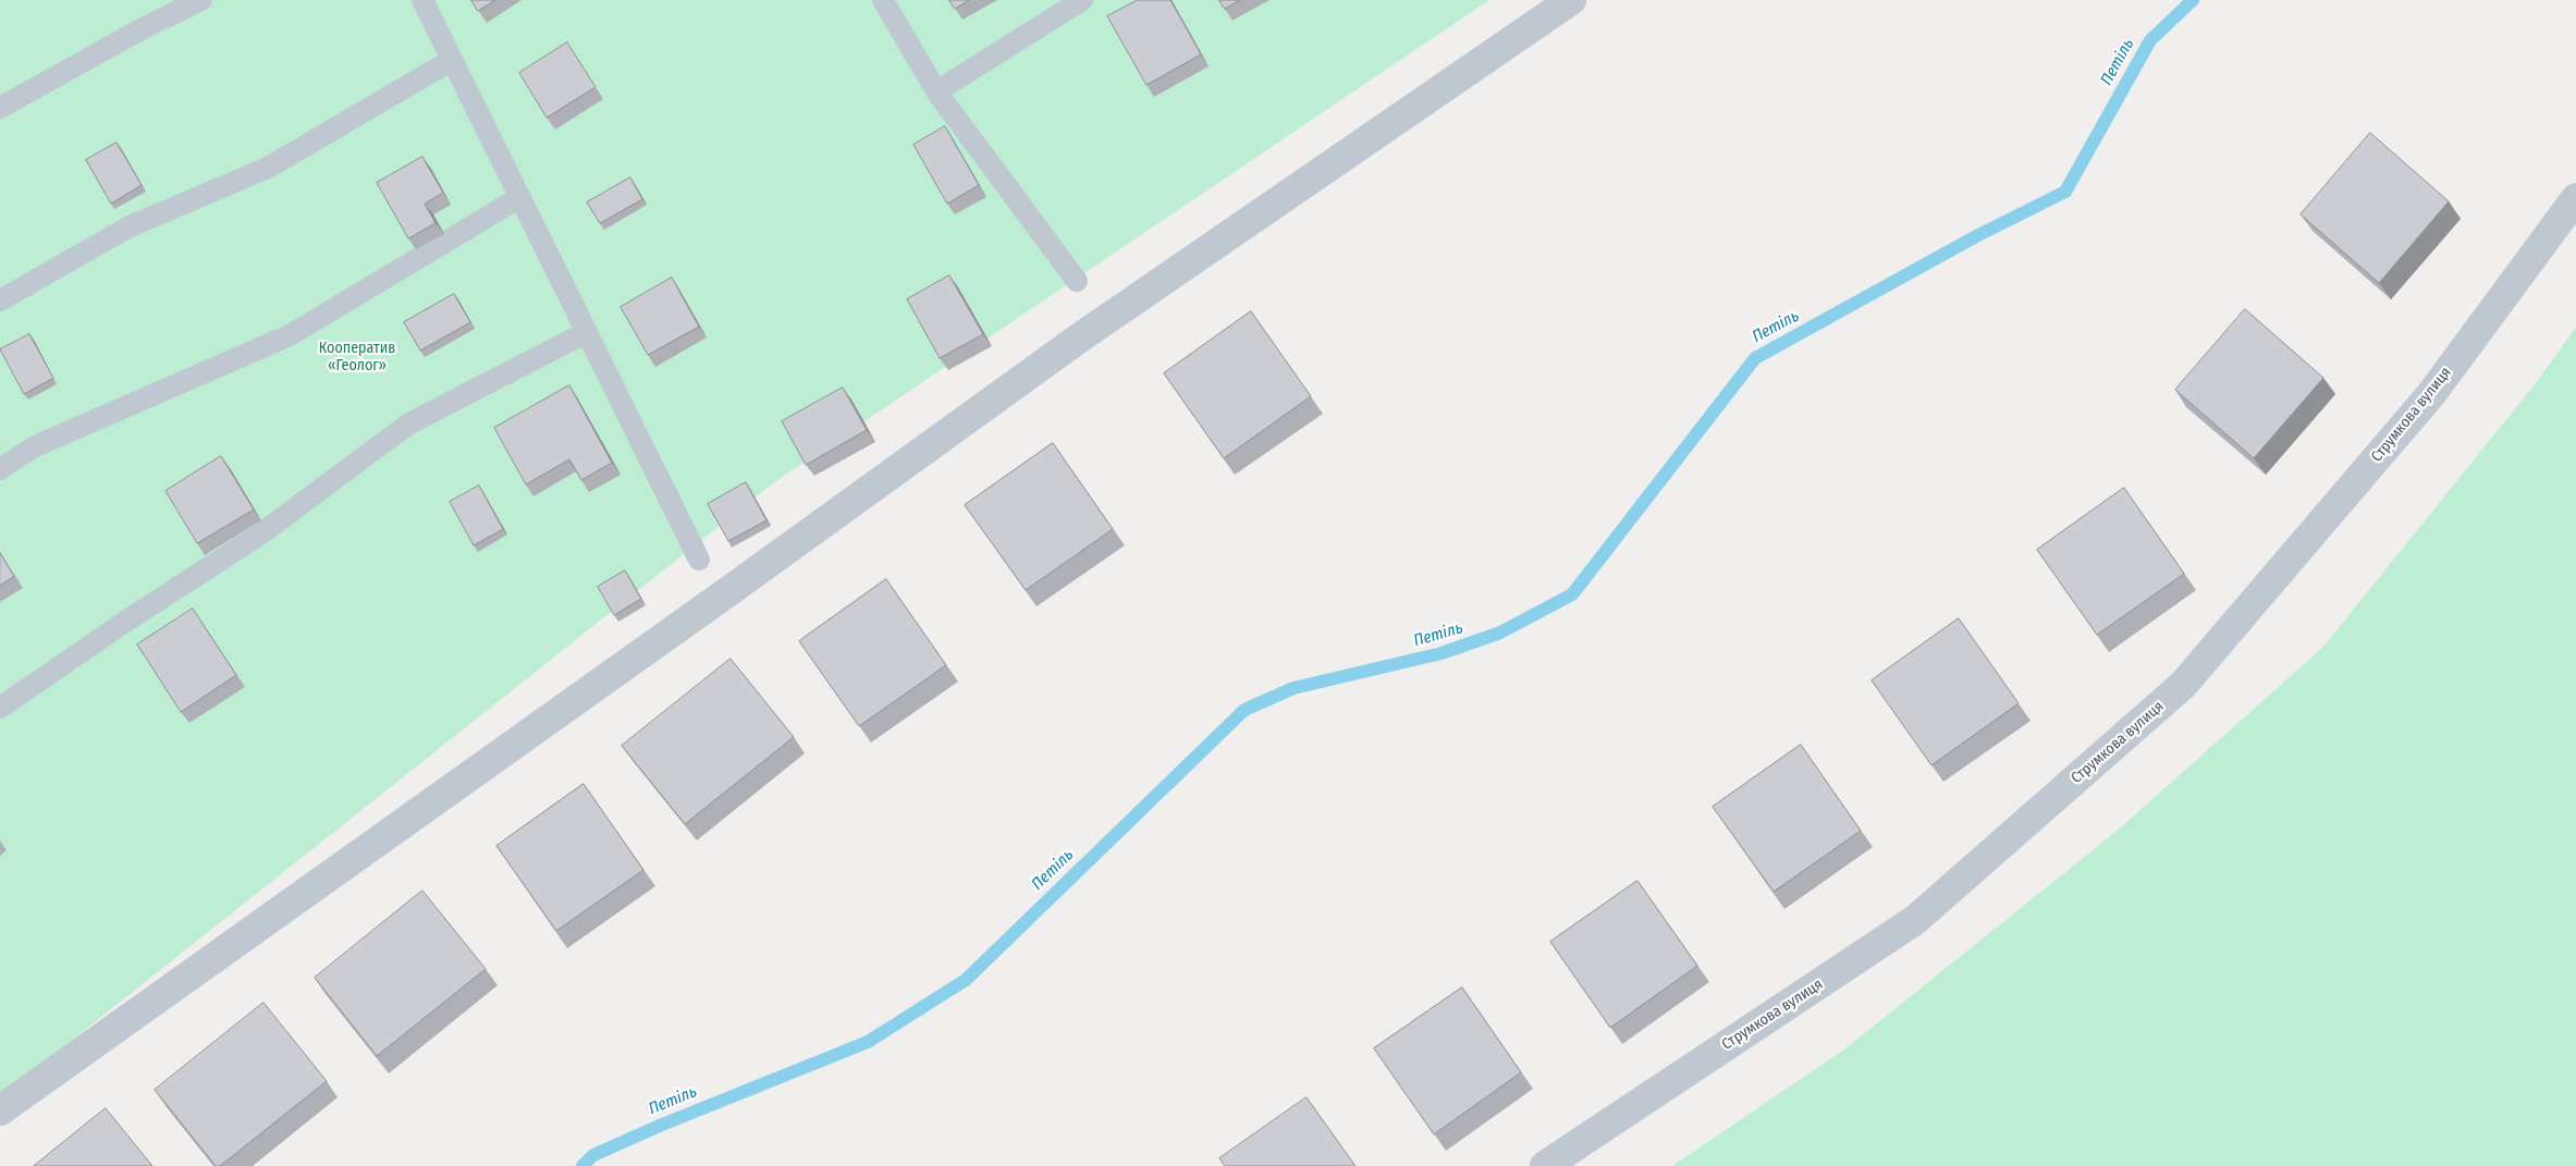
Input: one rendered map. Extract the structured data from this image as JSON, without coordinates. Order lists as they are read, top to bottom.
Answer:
{
  "streets": {
    "street": ["Струмкова вулиця"]
  },
  "water": ["Петіль"],
  "parks": ["Кооператив «Геолог»"]
}
